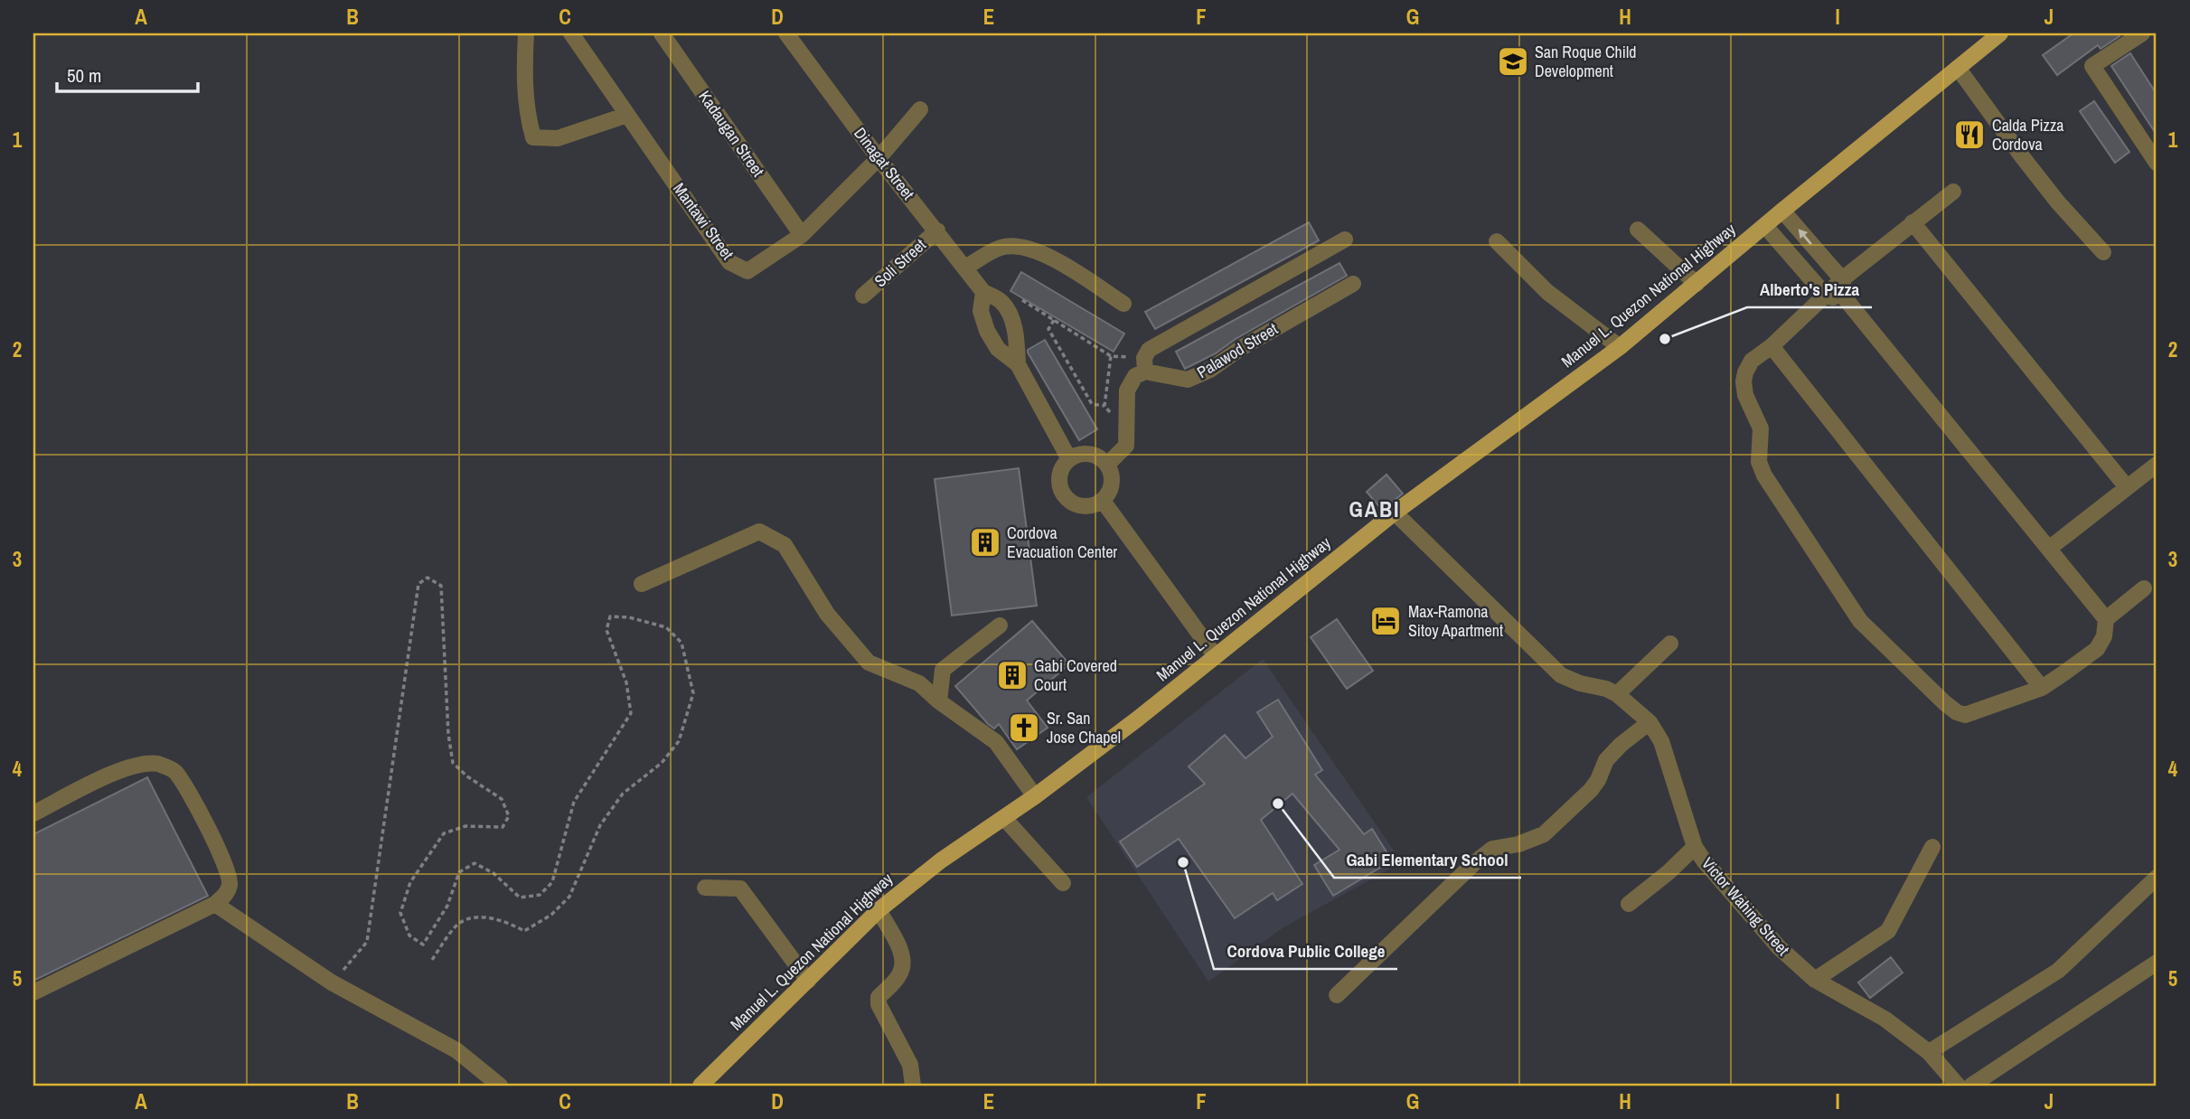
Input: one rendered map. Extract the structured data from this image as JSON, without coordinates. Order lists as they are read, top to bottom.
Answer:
{
  "streets": {
    "main road": ["Manuel L. Quezon National Highway"],
    "street": [
      "Kadaugan Street",
      "Dinagat Street",
      "Mantawi Street",
      "Soli Street",
      "Palawod Street",
      "Victor Wahing Street"
    ]
  },
  "crossings": [
    ["Kadaugan Street", "Mantawi Street"],
    ["Dinagat Street", "Mantawi Street"],
    ["Dinagat Street", "Soli Street"],
    ["Manuel L. Quezon National Highway", "Victor Wahing Street"]
  ],
  "districts": ["GABI"],
  "places": {
    "school or university": ["San Roque Child Development"],
    "restaurant": ["Calda Pizza Cordova"],
    "other": ["Alberto's Pizza", "Gabi Elementary School", "Cordova Public College"],
    "building": ["Cordova Evacuation Center", "Gabi Covered Court"],
    "hotel": ["Max-Ramona Sitoy Apartment"],
    "church": ["Sr. San Jose Chapel"]
  },
  "scale_bar": "50 m",
  "grid": {
    "columns": [
      "A",
      "B",
      "C",
      "D",
      "E",
      "F",
      "G",
      "H",
      "I",
      "J"
    ],
    "rows": [
      "1",
      "2",
      "3",
      "4",
      "5"
    ]
  }
}
